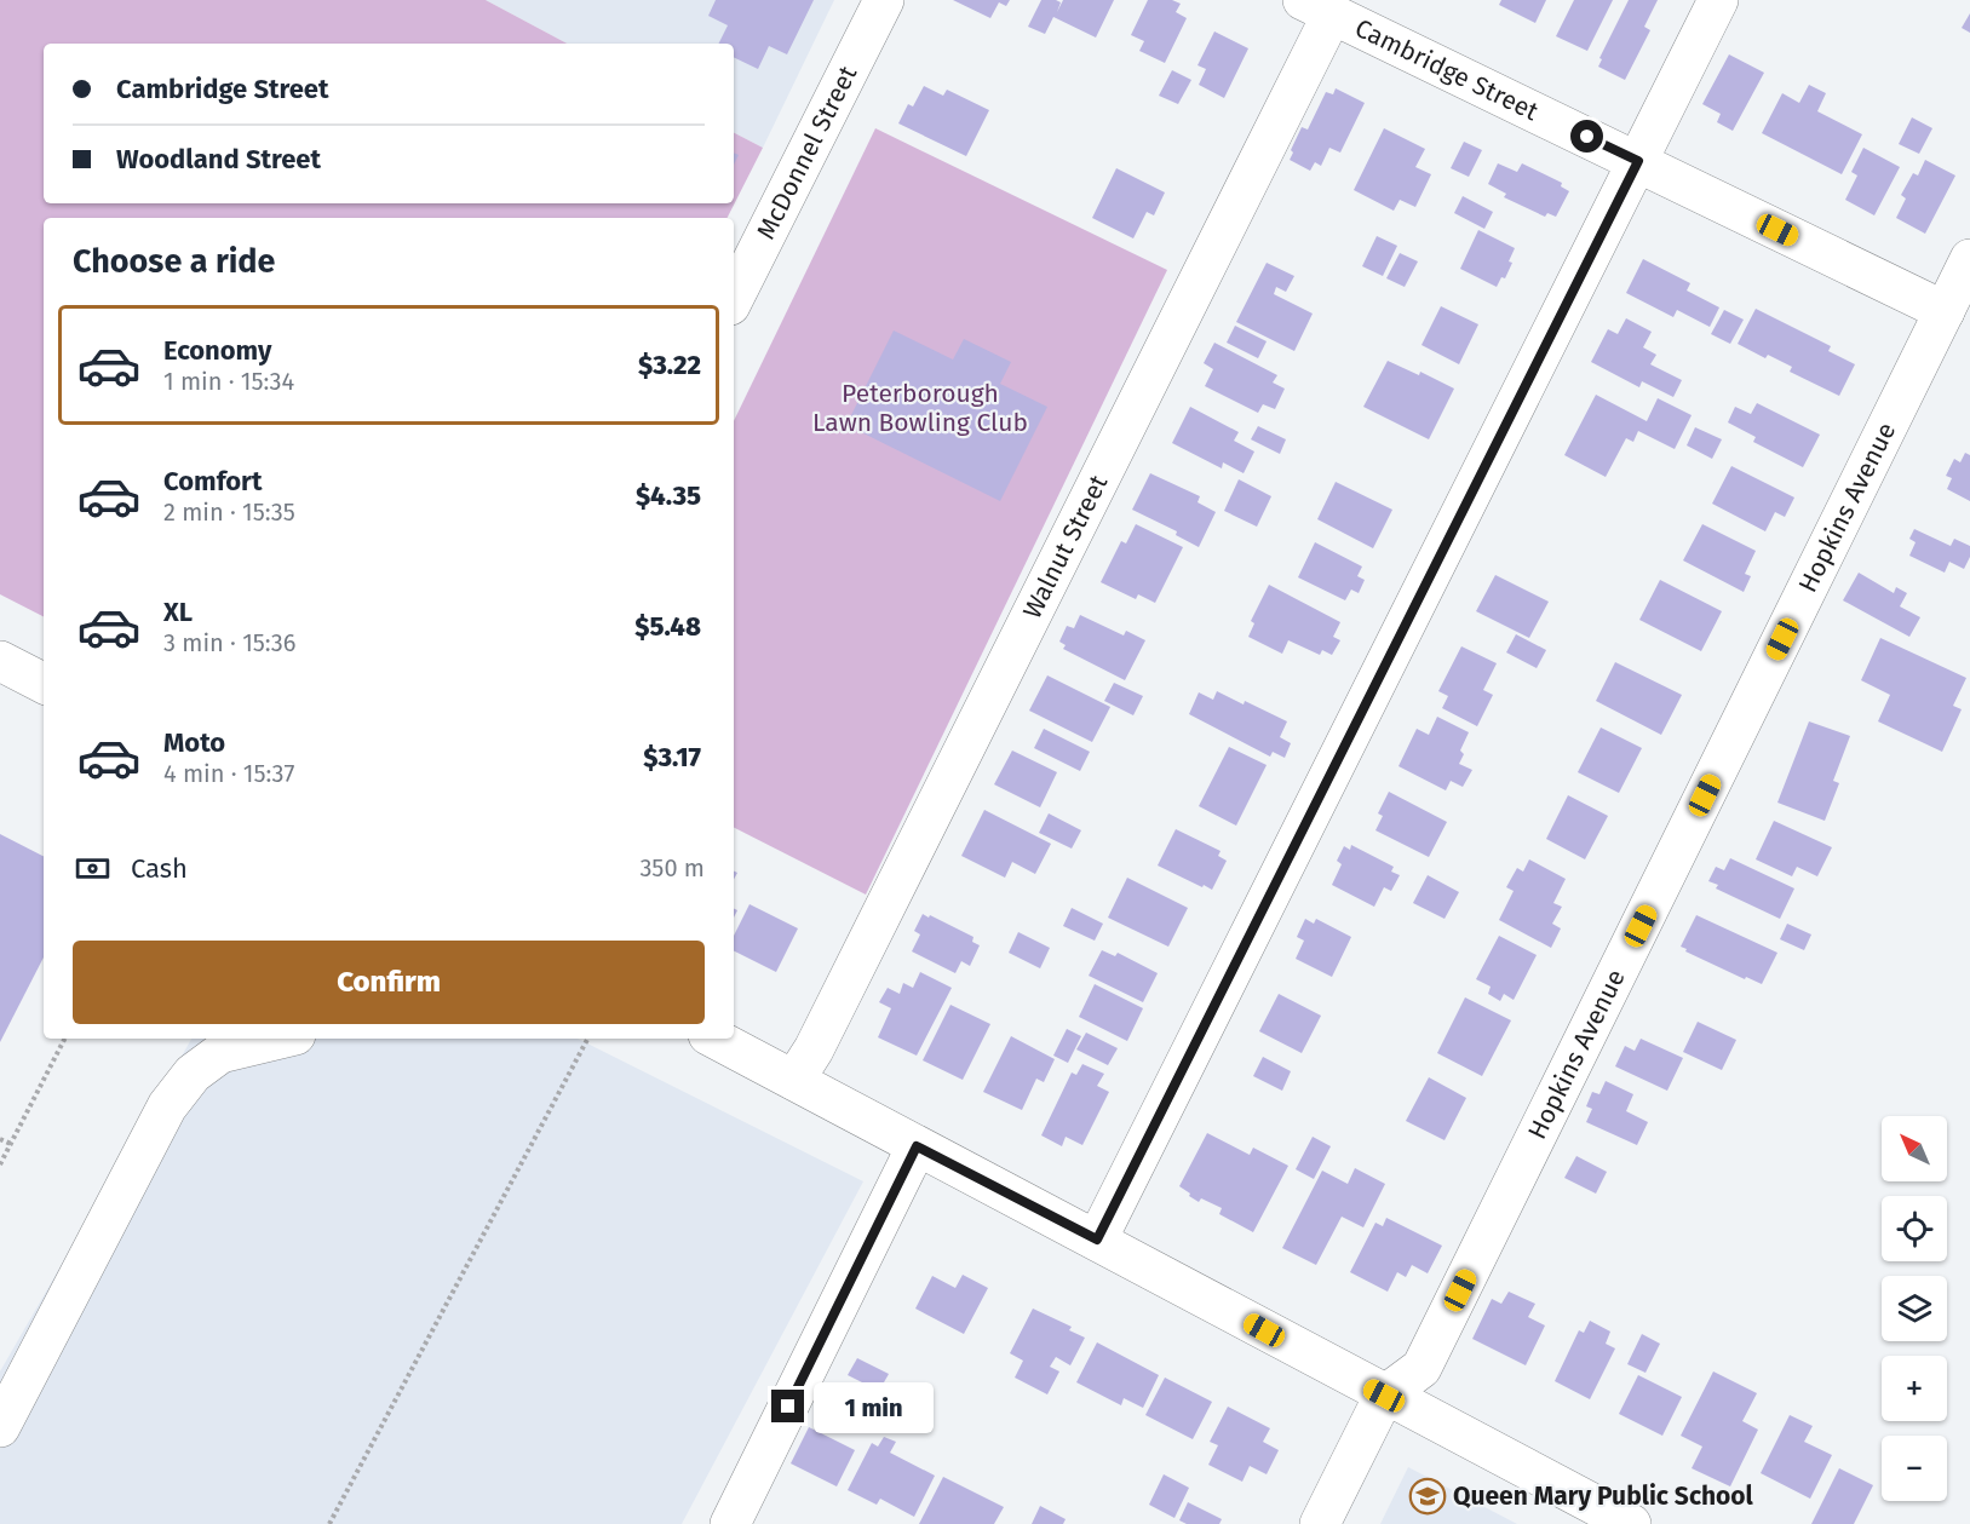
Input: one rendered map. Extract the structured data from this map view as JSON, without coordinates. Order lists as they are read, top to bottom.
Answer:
{
  "streets": {
    "street": [
      "Cambridge Street",
      "McDonnel Street",
      "Hopkins Avenue",
      "Walnut Street"
    ]
  },
  "crossings": [
    ["Cambridge Street", "Hopkins Avenue"],
    ["Cambridge Street", "Walnut Street"]
  ],
  "parks": ["Peterborough Lawn Bowling Club"],
  "places": {
    "school or university": ["Queen Mary Public School"]
  },
  "north": "top left",
  "page": {
    "banner": ["Cambridge Street", "Woodland Street"],
    "heading": "Choose a ride",
    "list": [
      {
        "name": "Economy",
        "note": "1 min · 15:34",
        "value": "$3.22"
      },
      {
        "name": "Comfort",
        "note": "2 min · 15:35",
        "value": "$4.35"
      },
      {
        "name": "XL",
        "note": "3 min · 15:36",
        "value": "$5.48"
      },
      {
        "name": "Moto",
        "note": "4 min · 15:37",
        "value": "$3.17"
      }
    ],
    "pay": ["Cash", "350 m"],
    "buttons": "Confirm",
    "map_buttons": ["+", "−"],
    "bubble": "1 min"
  }
}
